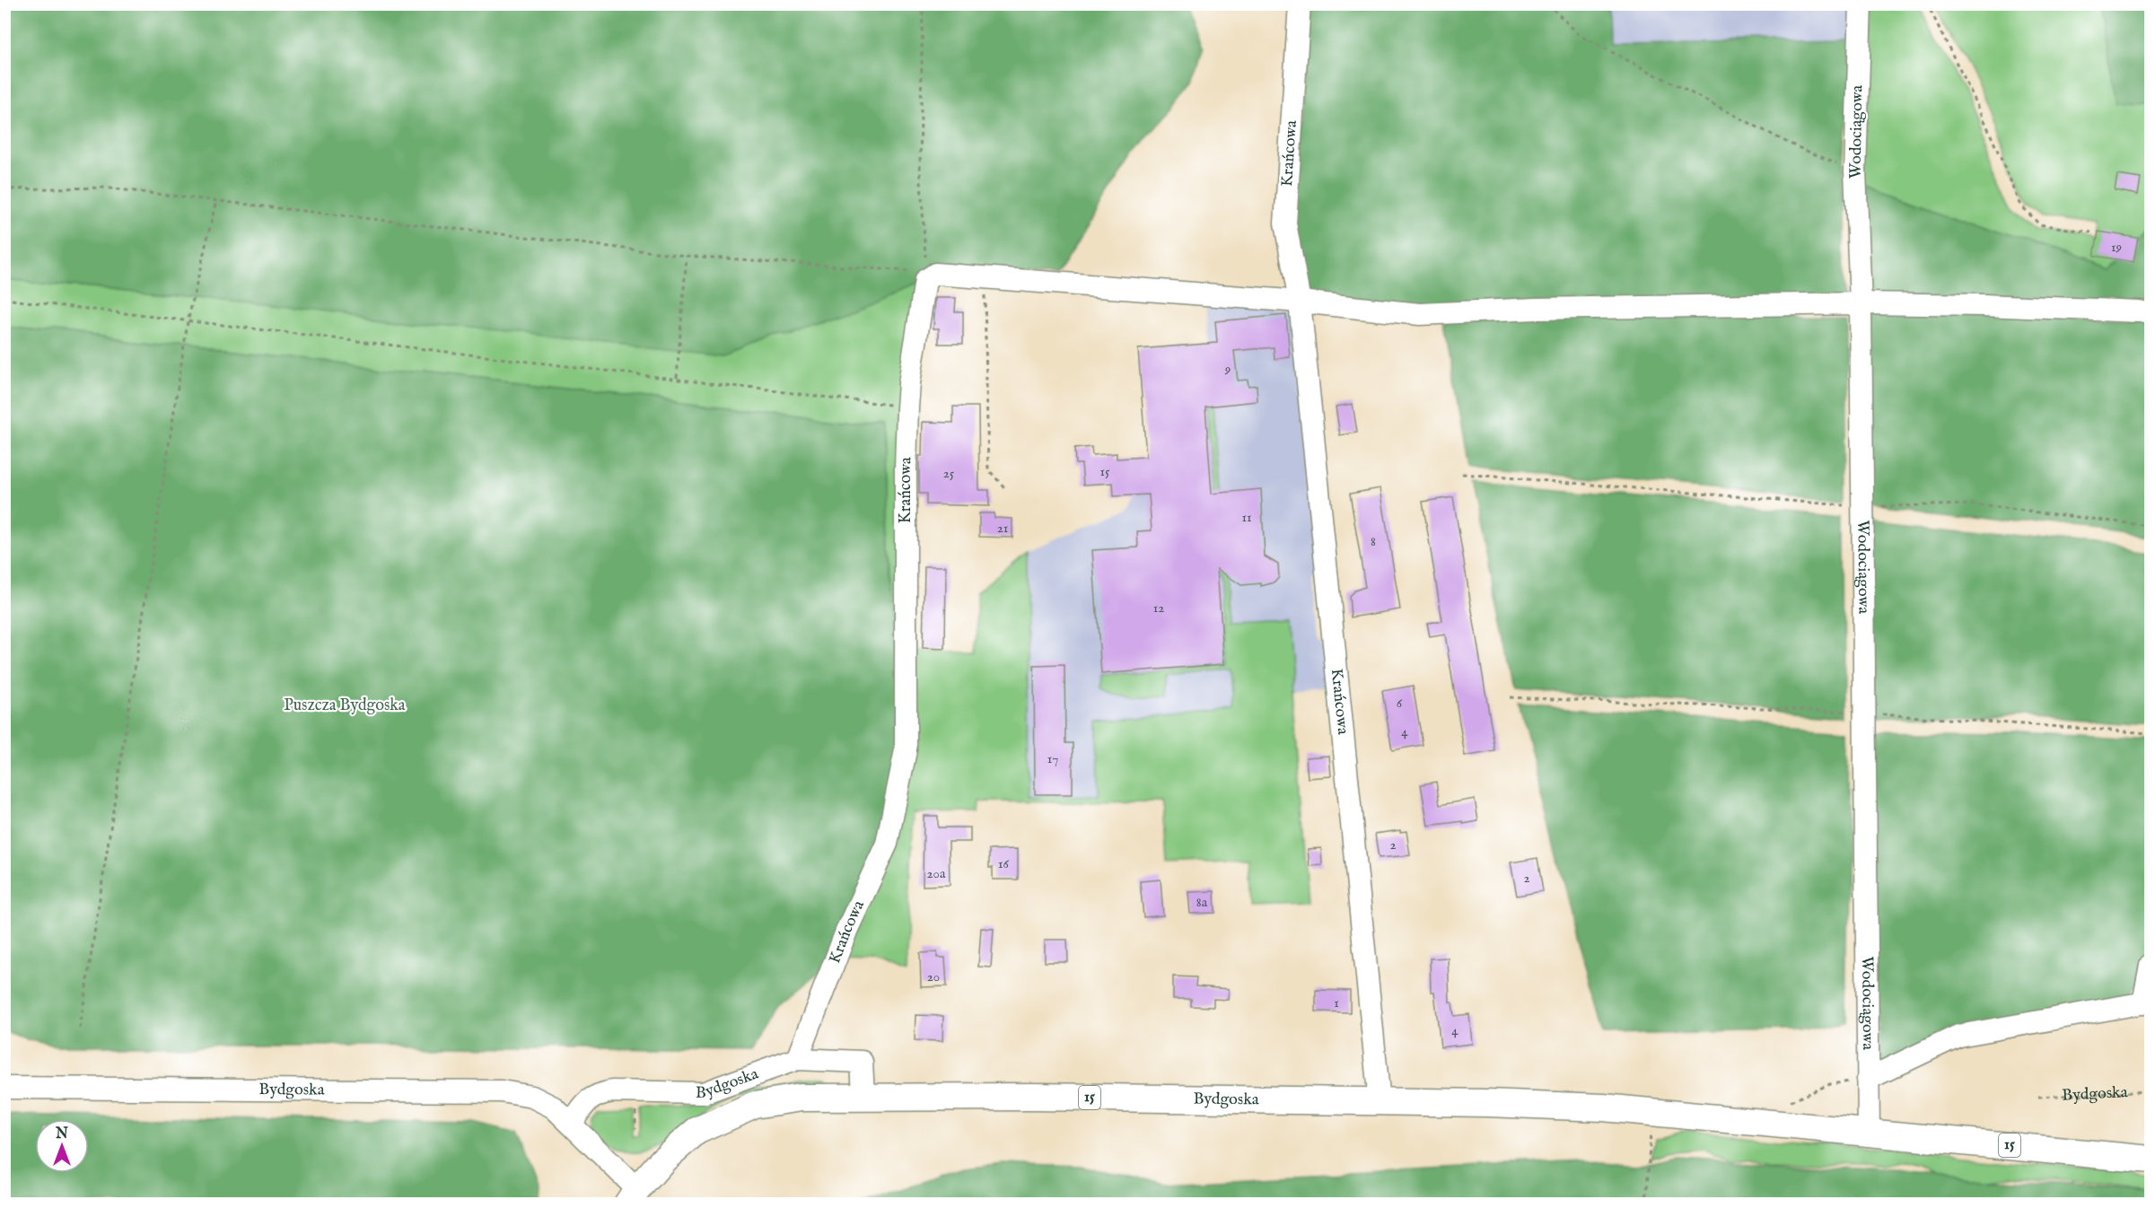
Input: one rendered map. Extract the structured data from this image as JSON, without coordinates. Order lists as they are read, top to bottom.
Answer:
{
  "streets": {
    "main road": ["Bydgoska", "15"],
    "street": ["Wodociągowa", "Krańcowa"]
  },
  "crossings": [
    ["Wodociągowa", "15"],
    ["Krańcowa", "Bydgoska"],
    ["Bydgoska", "15"]
  ],
  "parks": ["Puszcza Bydgoska"],
  "house_numbers": [
    "19",
    "9",
    "15",
    "25",
    "11",
    "21",
    "8",
    "12",
    "6",
    "4",
    "17",
    "2",
    "16",
    "20a",
    "2",
    "8a",
    "20",
    "1",
    "4"
  ],
  "north": "top"
}
